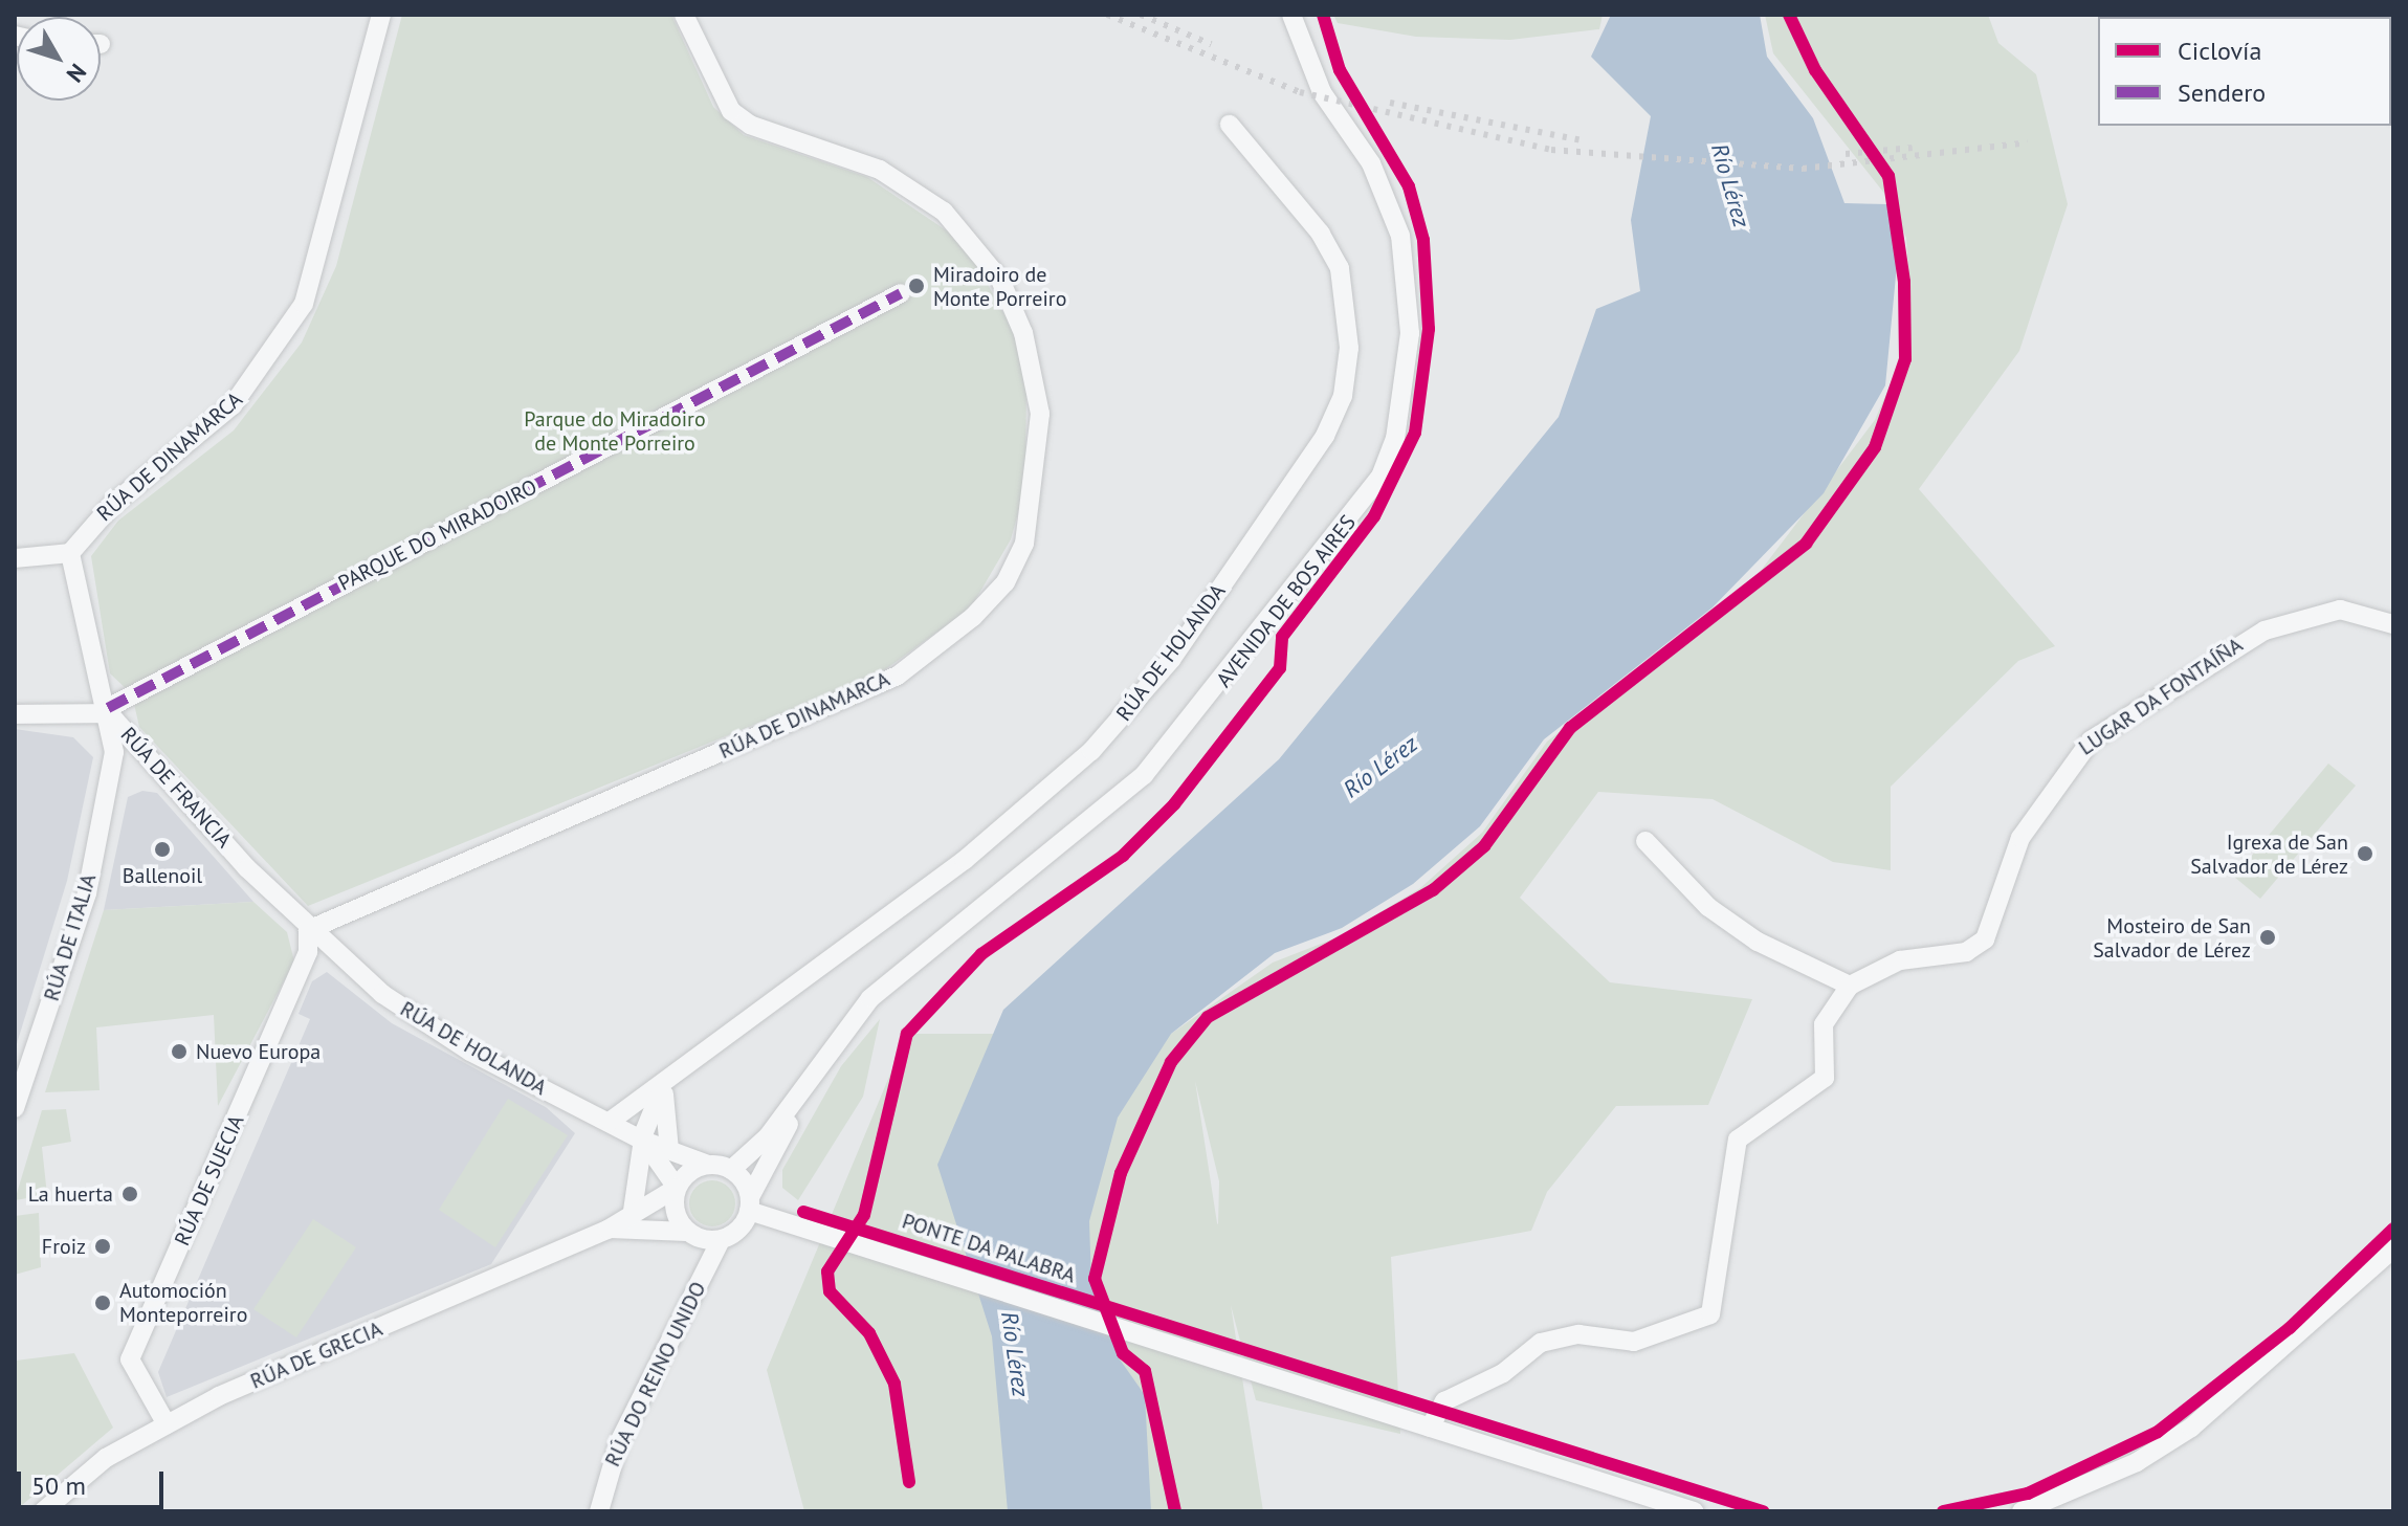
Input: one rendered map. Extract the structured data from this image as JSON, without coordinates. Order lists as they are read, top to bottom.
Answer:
{
  "streets": {
    "street": [
      "RÚA DE DINAMARCA",
      "PARQUE DO MIRADOIRO",
      "AVENIDA DE BOS AIRES",
      "RÚA DE HOLANDA",
      "LUGAR DA FONTAÍÑA",
      "RÚA DE FRANCIA",
      "RÚA DE ITALIA",
      "RÚA DE SUECIA",
      "PONTE DA PALABRA",
      "RÚA DE GRECIA",
      "RÚA DO REINO UNIDO"
    ]
  },
  "crossings": [
    ["RÚA DE DINAMARCA", "RÚA DE HOLANDA"],
    ["RÚA DE DINAMARCA", "RÚA DE FRANCIA"],
    ["RÚA DE DINAMARCA", "RÚA DE SUECIA"],
    ["PARQUE DO MIRADOIRO", "RÚA DE FRANCIA"],
    ["PARQUE DO MIRADOIRO", "RÚA DE ITALIA"],
    ["AVENIDA DE BOS AIRES", "RÚA DE HOLANDA"],
    ["AVENIDA DE BOS AIRES", "PONTE DA PALABRA"],
    ["AVENIDA DE BOS AIRES", "RÚA DE GRECIA"],
    ["AVENIDA DE BOS AIRES", "RÚA DO REINO UNIDO"],
    ["RÚA DE HOLANDA", "RÚA DE FRANCIA"],
    ["RÚA DE HOLANDA", "RÚA DE SUECIA"],
    ["RÚA DE HOLANDA", "PONTE DA PALABRA"],
    ["RÚA DE HOLANDA", "RÚA DE GRECIA"],
    ["RÚA DE HOLANDA", "RÚA DO REINO UNIDO"],
    ["LUGAR DA FONTAÍÑA", "PONTE DA PALABRA"],
    ["RÚA DE FRANCIA", "RÚA DE ITALIA"],
    ["RÚA DE FRANCIA", "RÚA DE SUECIA"],
    ["RÚA DE SUECIA", "RÚA DE GRECIA"],
    ["PONTE DA PALABRA", "RÚA DE GRECIA"],
    ["PONTE DA PALABRA", "RÚA DO REINO UNIDO"],
    ["RÚA DE GRECIA", "RÚA DO REINO UNIDO"]
  ],
  "water": ["Río Lérez"],
  "parks": ["Parque do Miradoiro de Monte Porreiro"],
  "places": [
    "Miradoiro de Monte Porreiro",
    "Ballenoil",
    "Igrexa de San Salvador de Lérez",
    "Mosteiro de San Salvador de Lérez",
    "Nuevo Europa",
    "La huerta",
    "Froiz",
    "Automoción Monteporreiro"
  ],
  "legend": ["Ciclovía", "Sendero"],
  "scale_bar": "50 m",
  "north": "bottom right"
}
